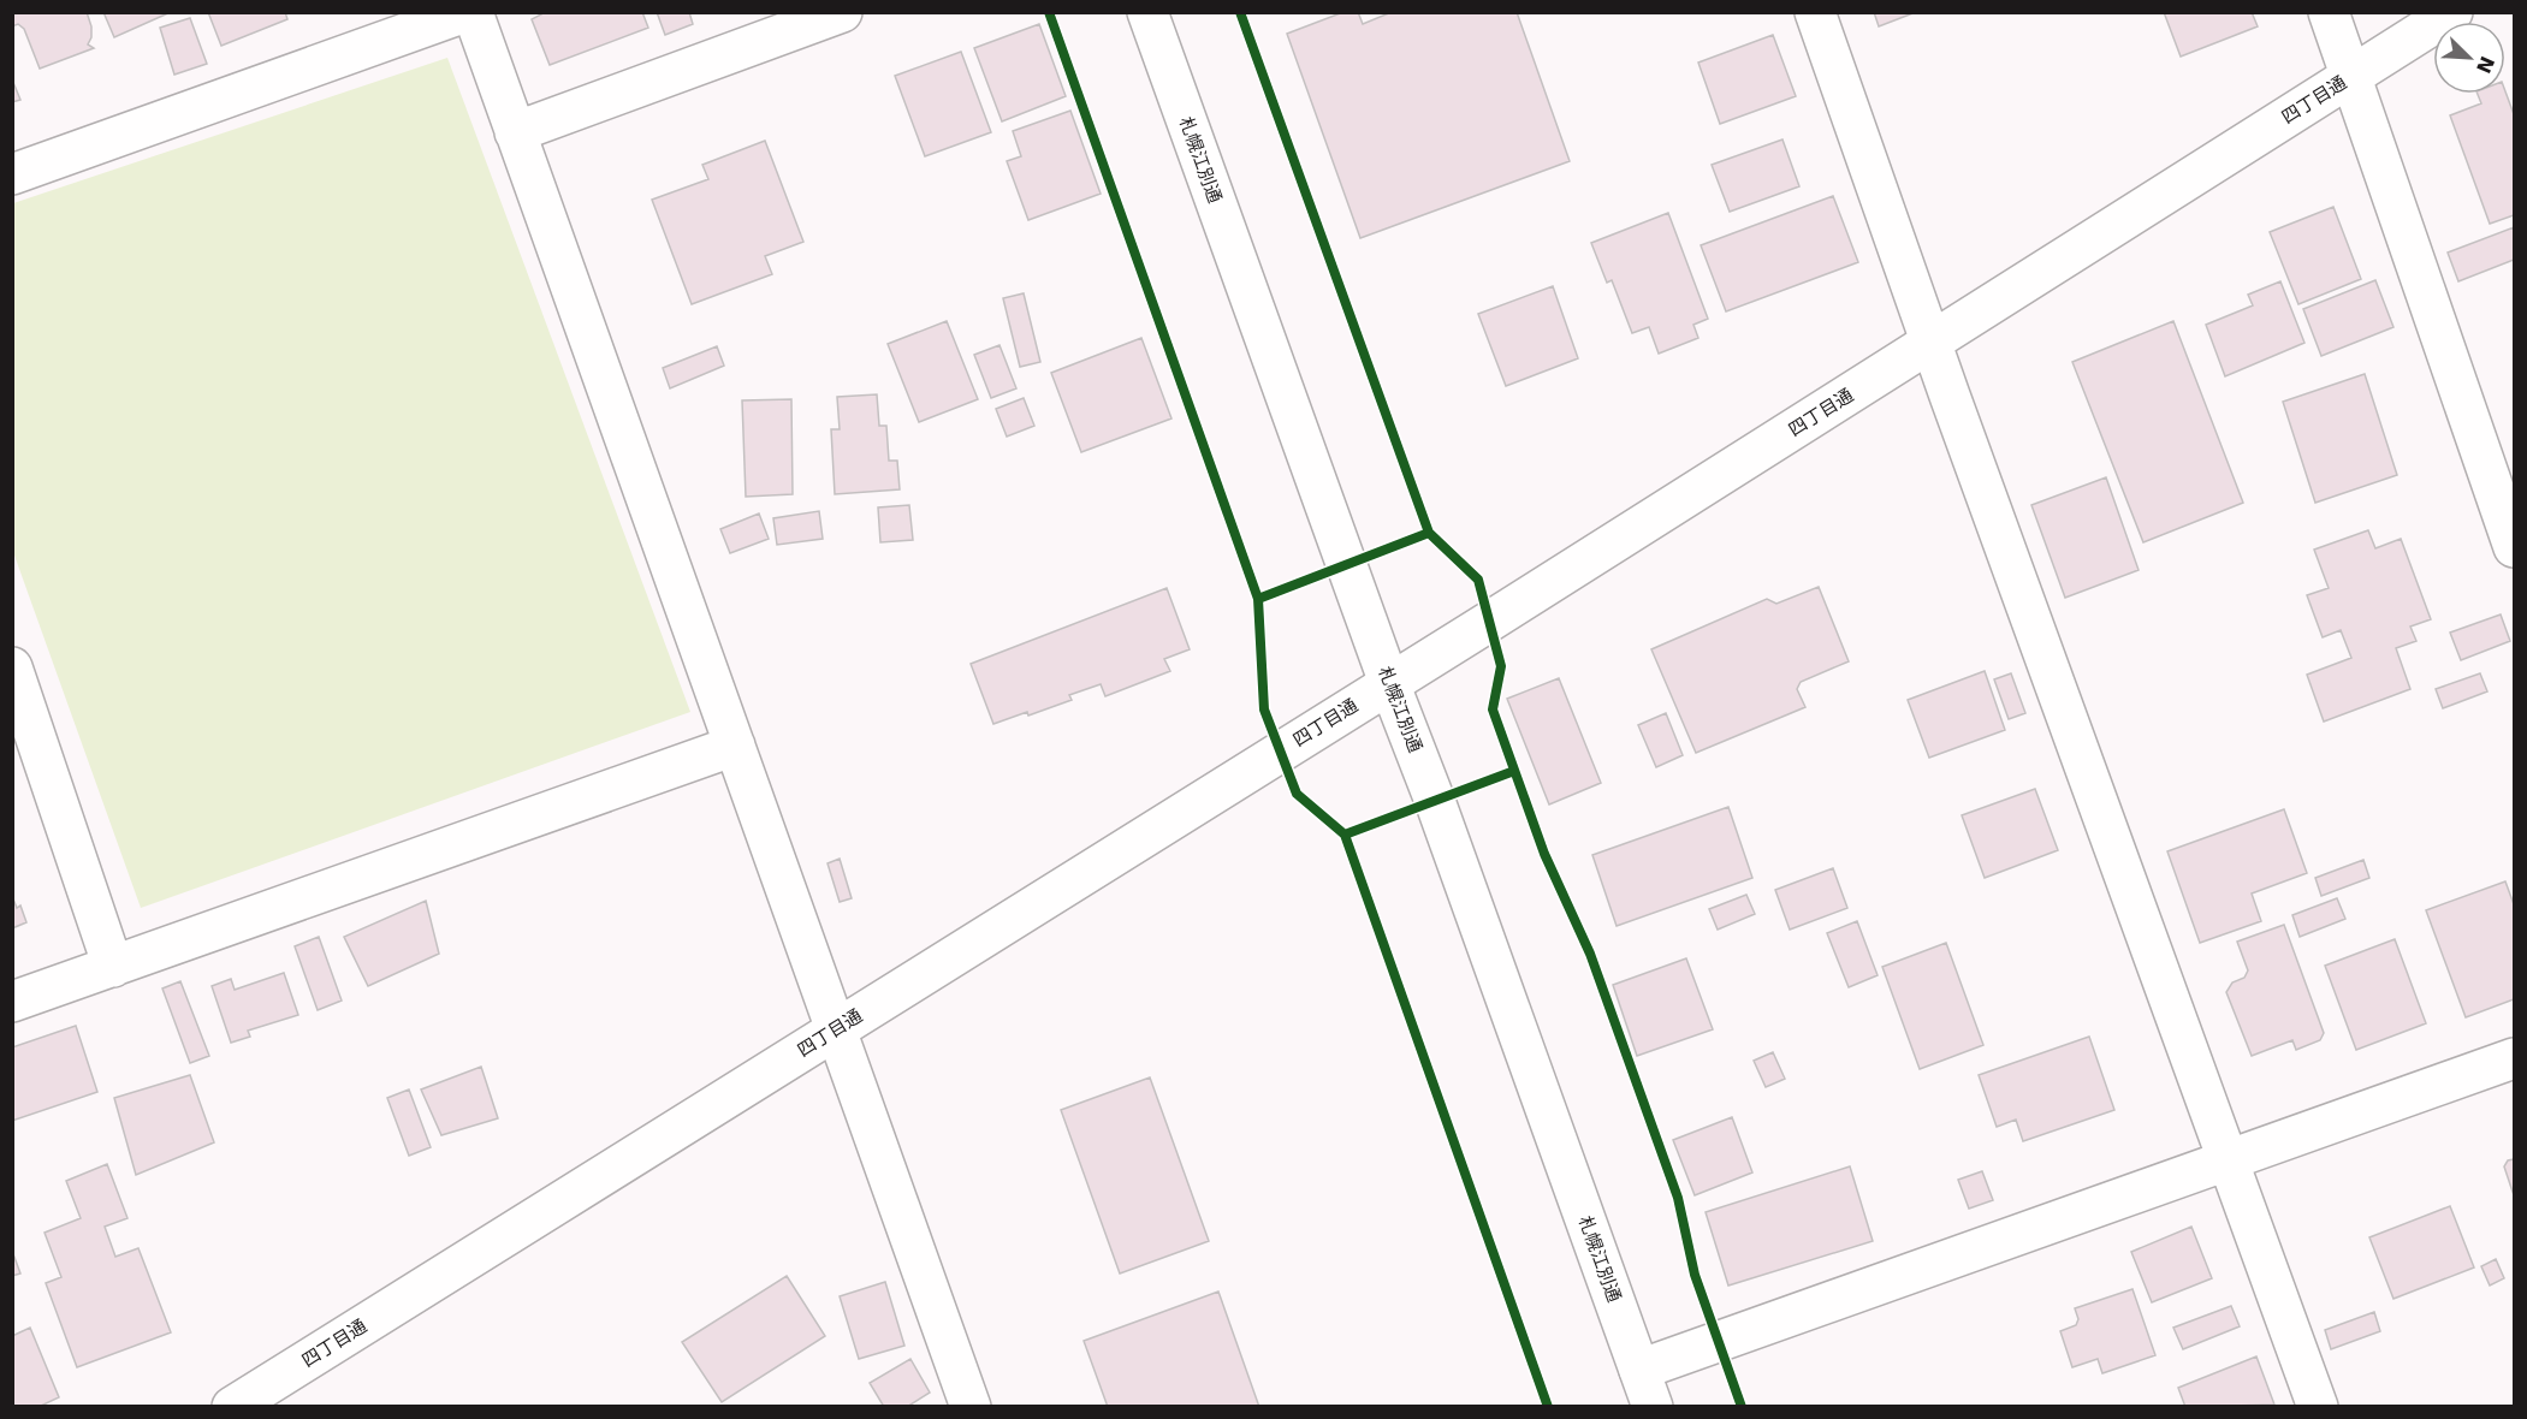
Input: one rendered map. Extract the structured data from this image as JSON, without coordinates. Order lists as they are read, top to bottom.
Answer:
{
  "streets": {
    "main road": ["四丁目通", "札幌江別通"]
  },
  "crossings": [
    ["四丁目通", "札幌江別通"]
  ],
  "north": "bottom right"
}
